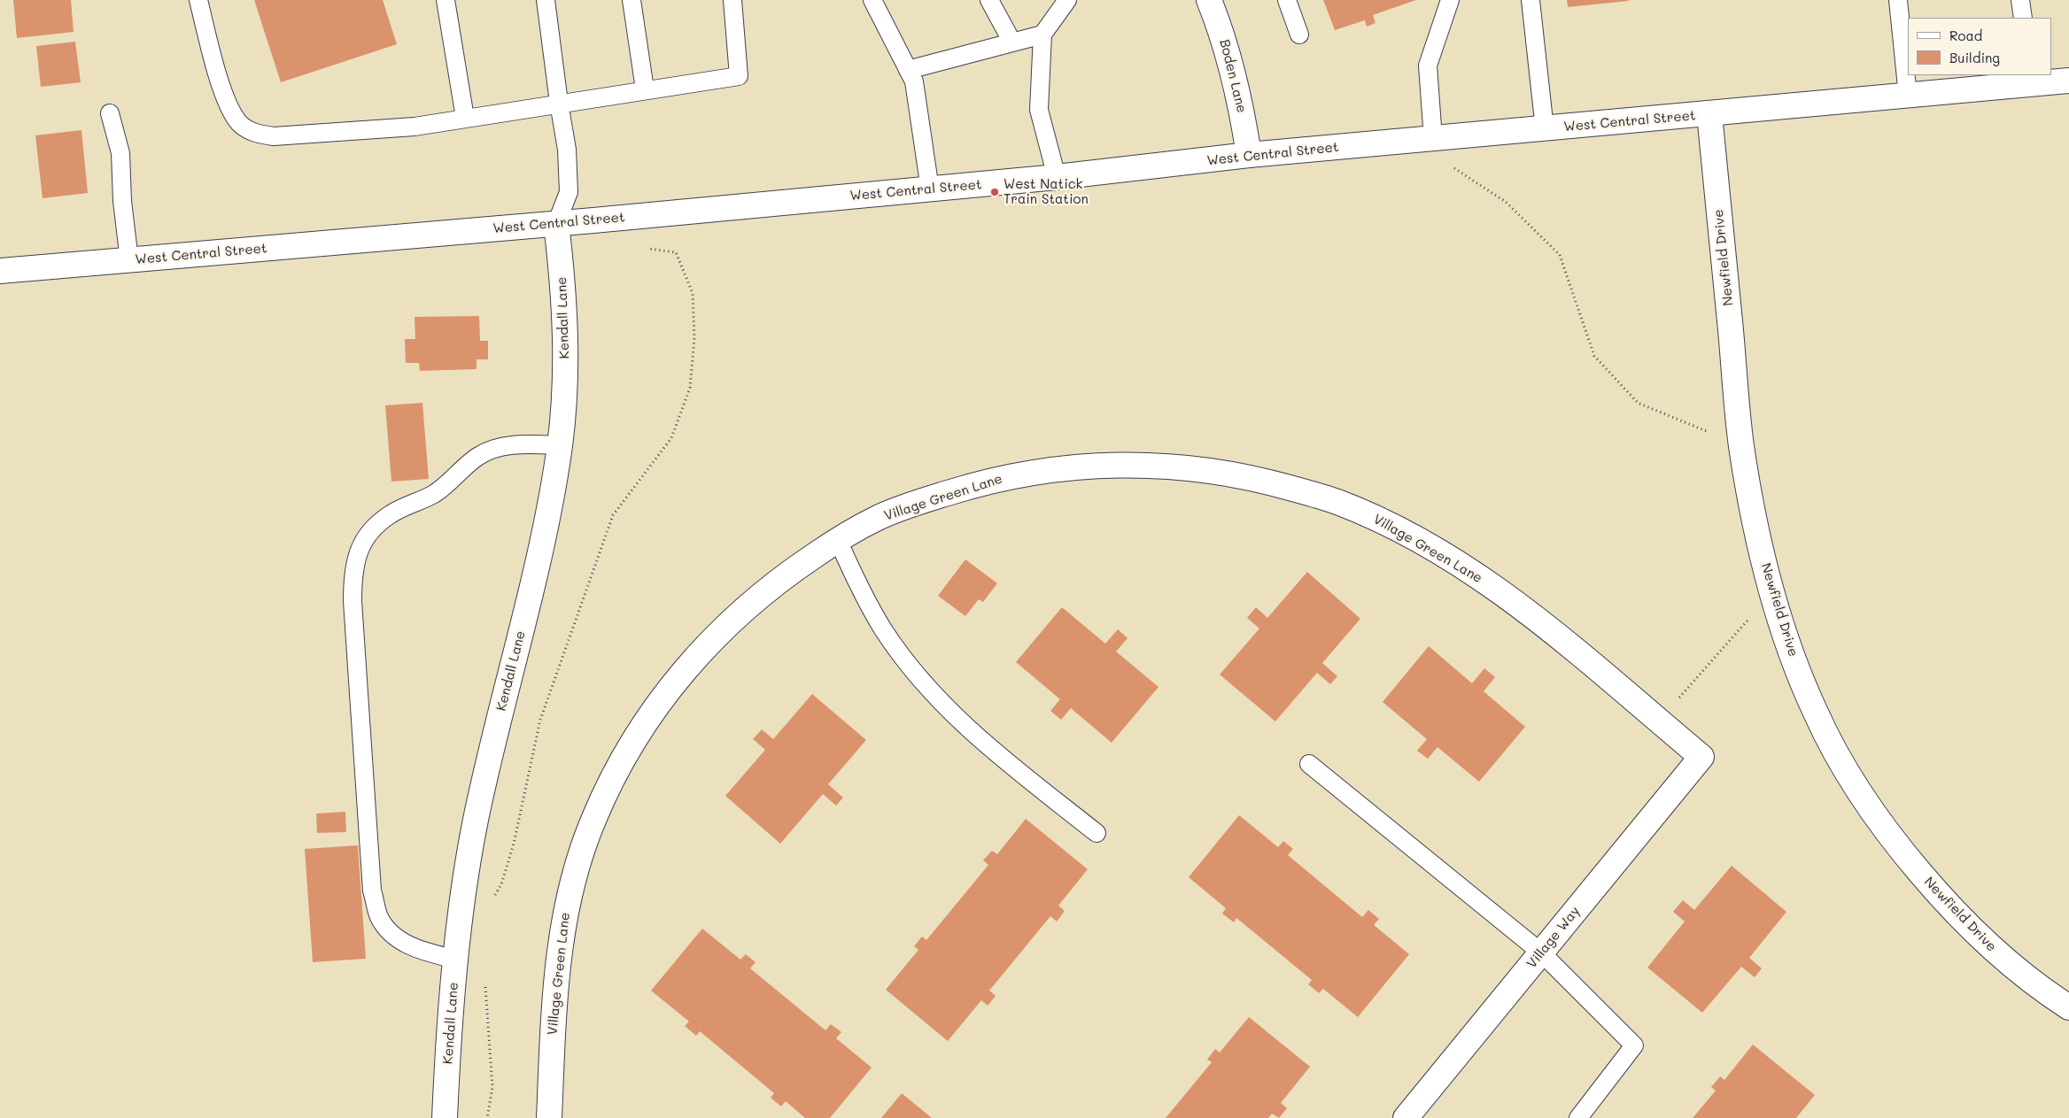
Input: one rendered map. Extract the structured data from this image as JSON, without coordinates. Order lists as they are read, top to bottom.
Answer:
{
  "streets": {
    "street": [
      "Boden Lane",
      "West Central Street",
      "Newfield Drive",
      "Kendall Lane",
      "Village Green Lane",
      "Village Way"
    ]
  },
  "crossings": [
    ["Boden Lane", "West Central Street"],
    ["West Central Street", "Newfield Drive"],
    ["West Central Street", "Kendall Lane"],
    ["Village Green Lane", "Village Way"]
  ],
  "places": ["West Natick Train Station"],
  "legend": ["Road", "Building"]
}
